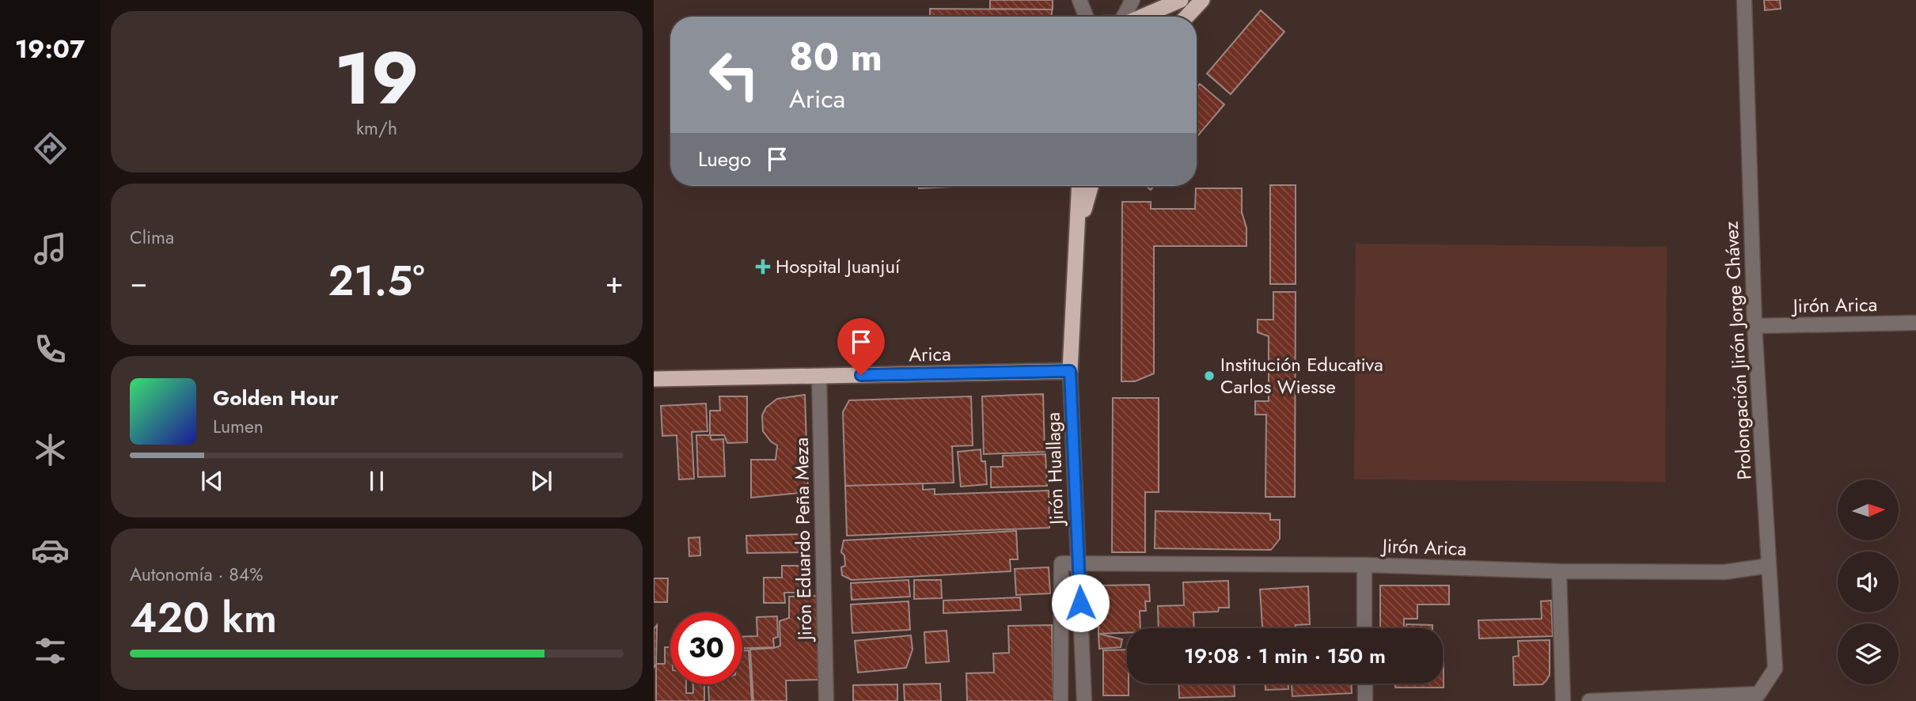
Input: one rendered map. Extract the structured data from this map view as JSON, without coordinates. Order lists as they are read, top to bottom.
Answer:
{
  "streets": {
    "highway": ["Arica"],
    "street": [
      "Jirón Arica",
      "Prolongación Jirón Jorge Chávez",
      "Jirón Huallaga",
      "Jirón Eduardo Peña Meza"
    ]
  },
  "crossings": [
    ["Jirón Arica", "Prolongación Jirón Jorge Chávez"],
    ["Jirón Arica", "Jirón Huallaga"],
    ["Arica", "Jirón Huallaga"],
    ["Arica", "Jirón Eduardo Peña Meza"]
  ],
  "places": {
    "health": ["Hospital Juanjuí"],
    "other": ["Institución Educativa Carlos Wiesse"]
  },
  "north": "right",
  "page": {
    "tabs": "19:07",
    "tile": [
      ["19", "km/h"],
      "Clima",
      ["Autonomía · 84%", "420 km"]
    ],
    "turn": ["80 m", "Arica"],
    "then": "Luego",
    "heat": ["−", "21.5°", "+"],
    "song": ["Golden Hour", "Lumen"],
    "limit": "30",
    "trip": "19:08 · 1 min · 150 m"
  }
}
